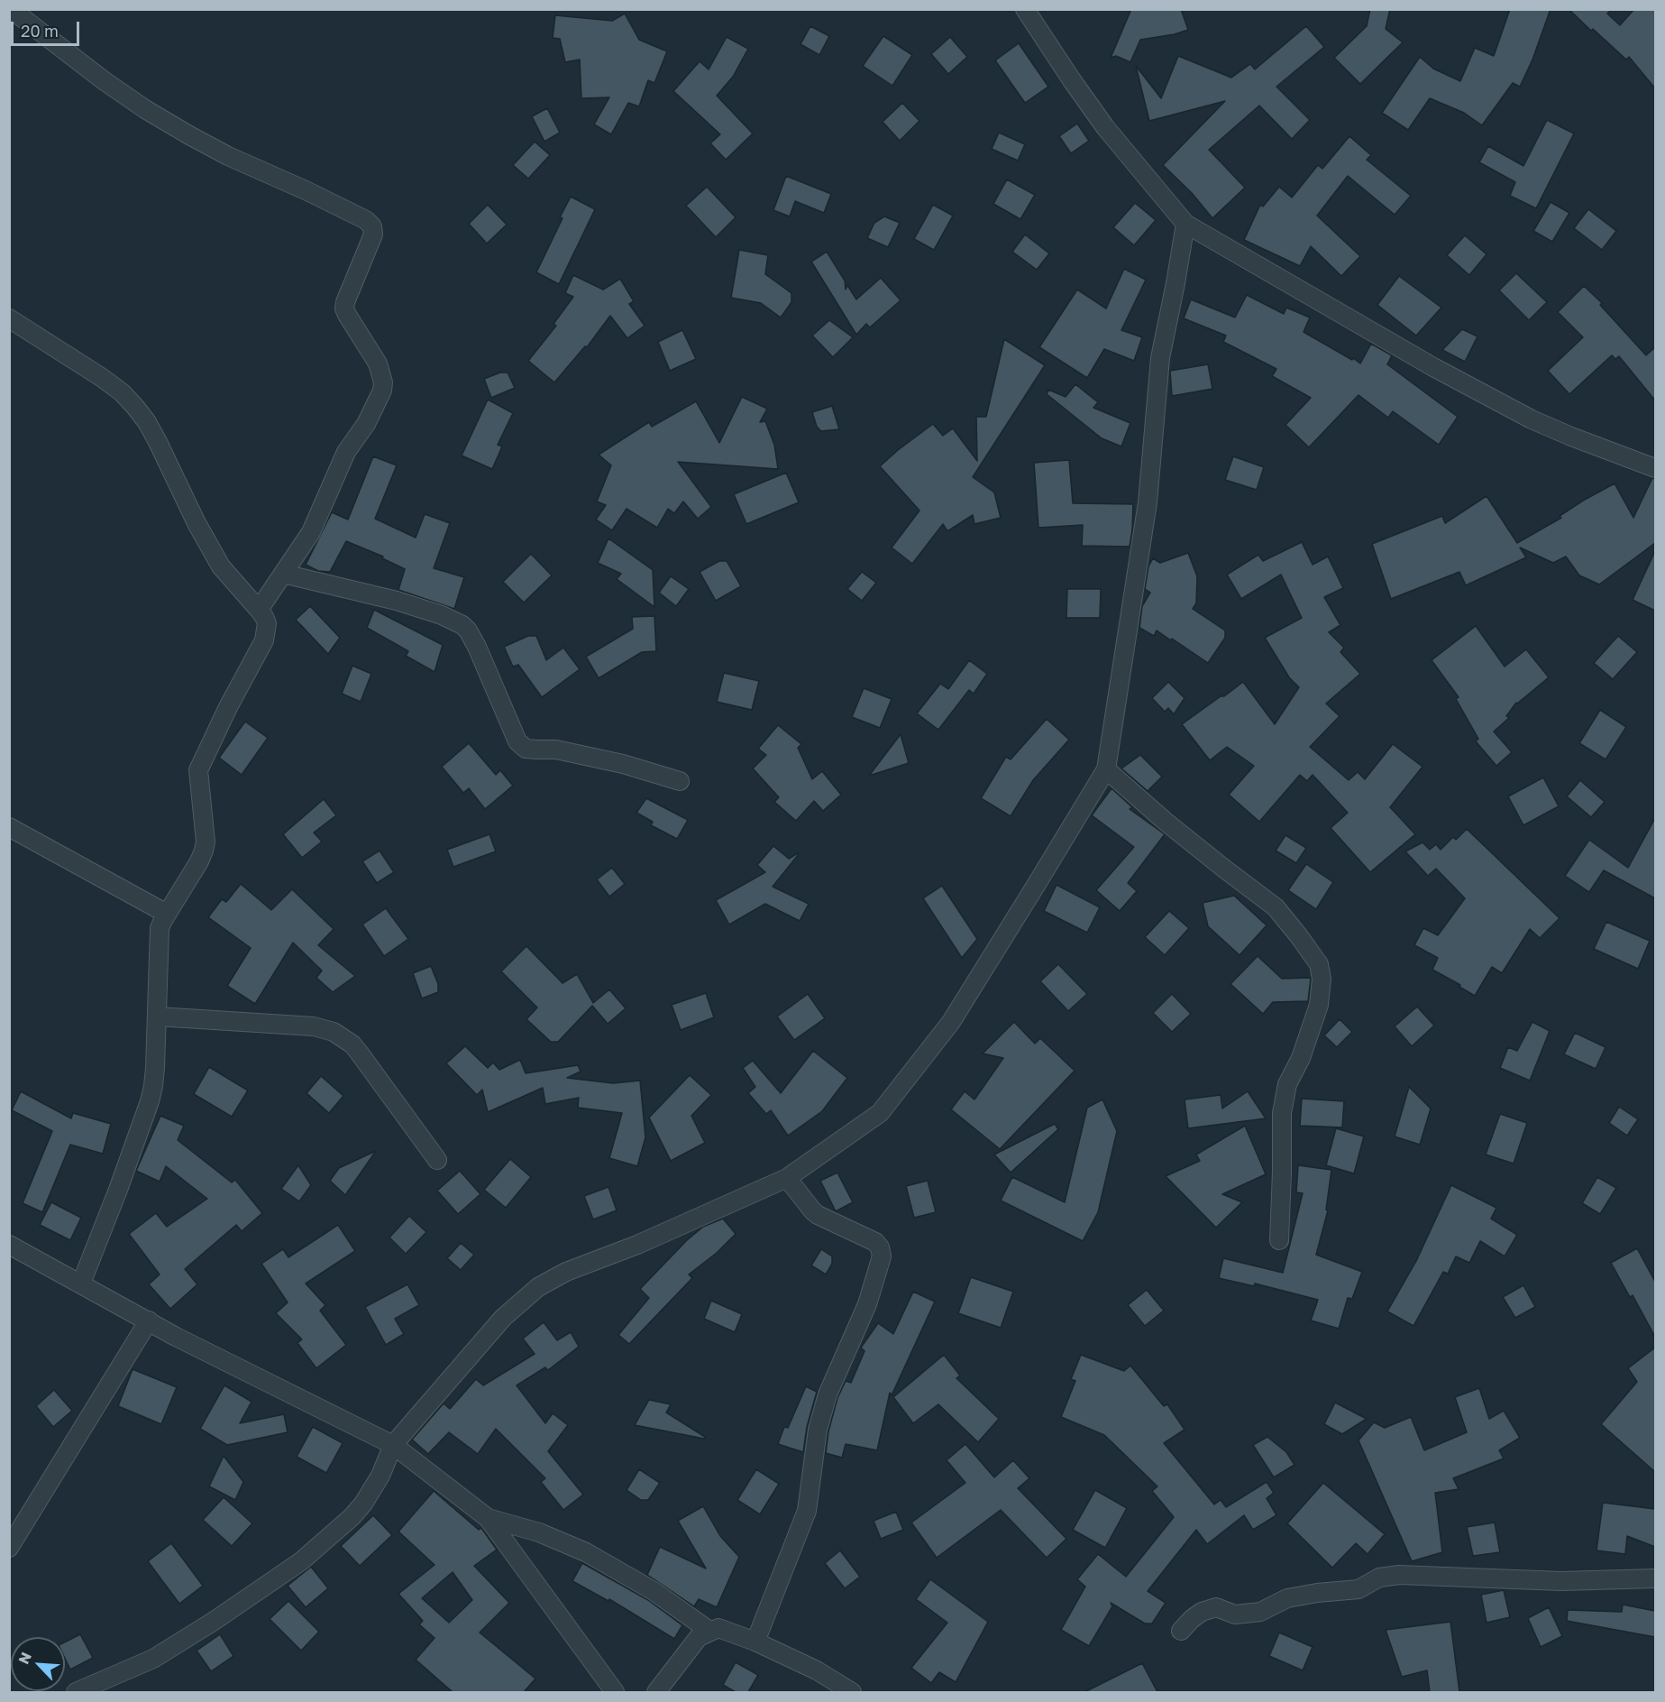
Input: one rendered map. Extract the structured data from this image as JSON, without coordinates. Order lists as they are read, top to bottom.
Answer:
{
  "scale_bar": "20 m",
  "north": "top left"
}
